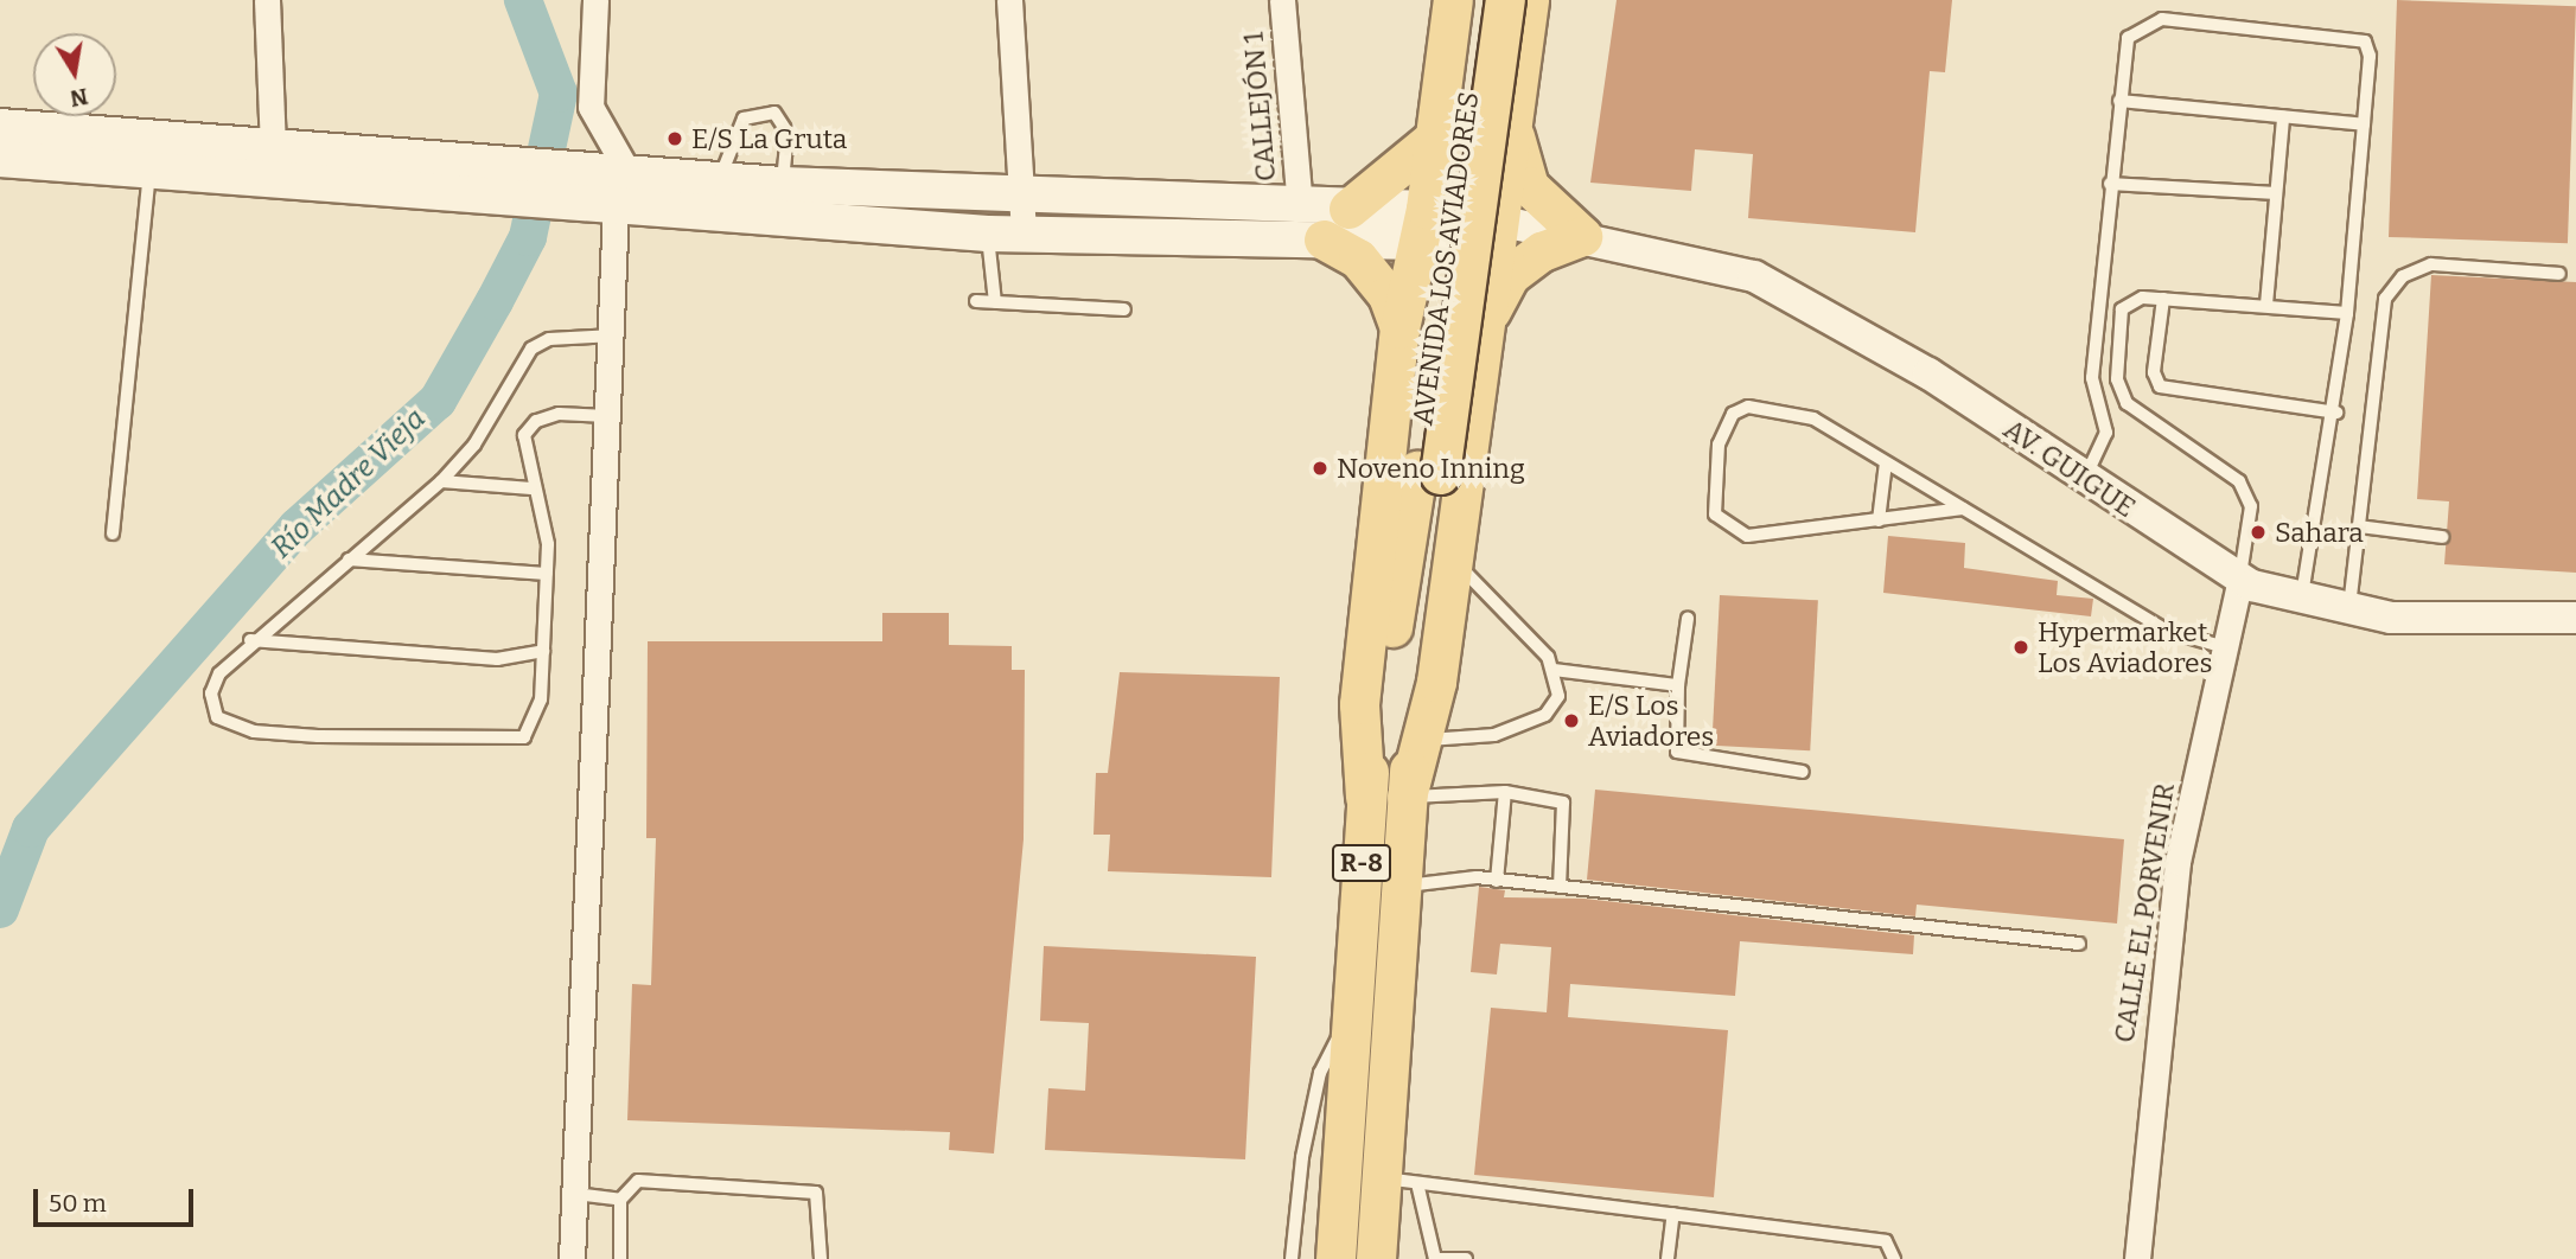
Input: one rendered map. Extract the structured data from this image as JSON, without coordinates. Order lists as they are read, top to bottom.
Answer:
{
  "streets": {
    "main road": ["AVENIDA LOS AVIADORES", "R-8"],
    "street": ["CALLEJÓN 1", "AV. GUIGUE", "CALLE EL PORVENIR"]
  },
  "crossings": [
    ["AVENIDA LOS AVIADORES", "R-8"],
    ["AV. GUIGUE", "CALLE EL PORVENIR"]
  ],
  "water": ["Río Madre Vieja"],
  "places": [
    "E/S La Gruta",
    "Noveno Inning",
    "Sahara",
    "Hypermarket Los Aviadores",
    "E/S Los Aviadores"
  ],
  "scale_bar": "50 m",
  "north": "bottom"
}
